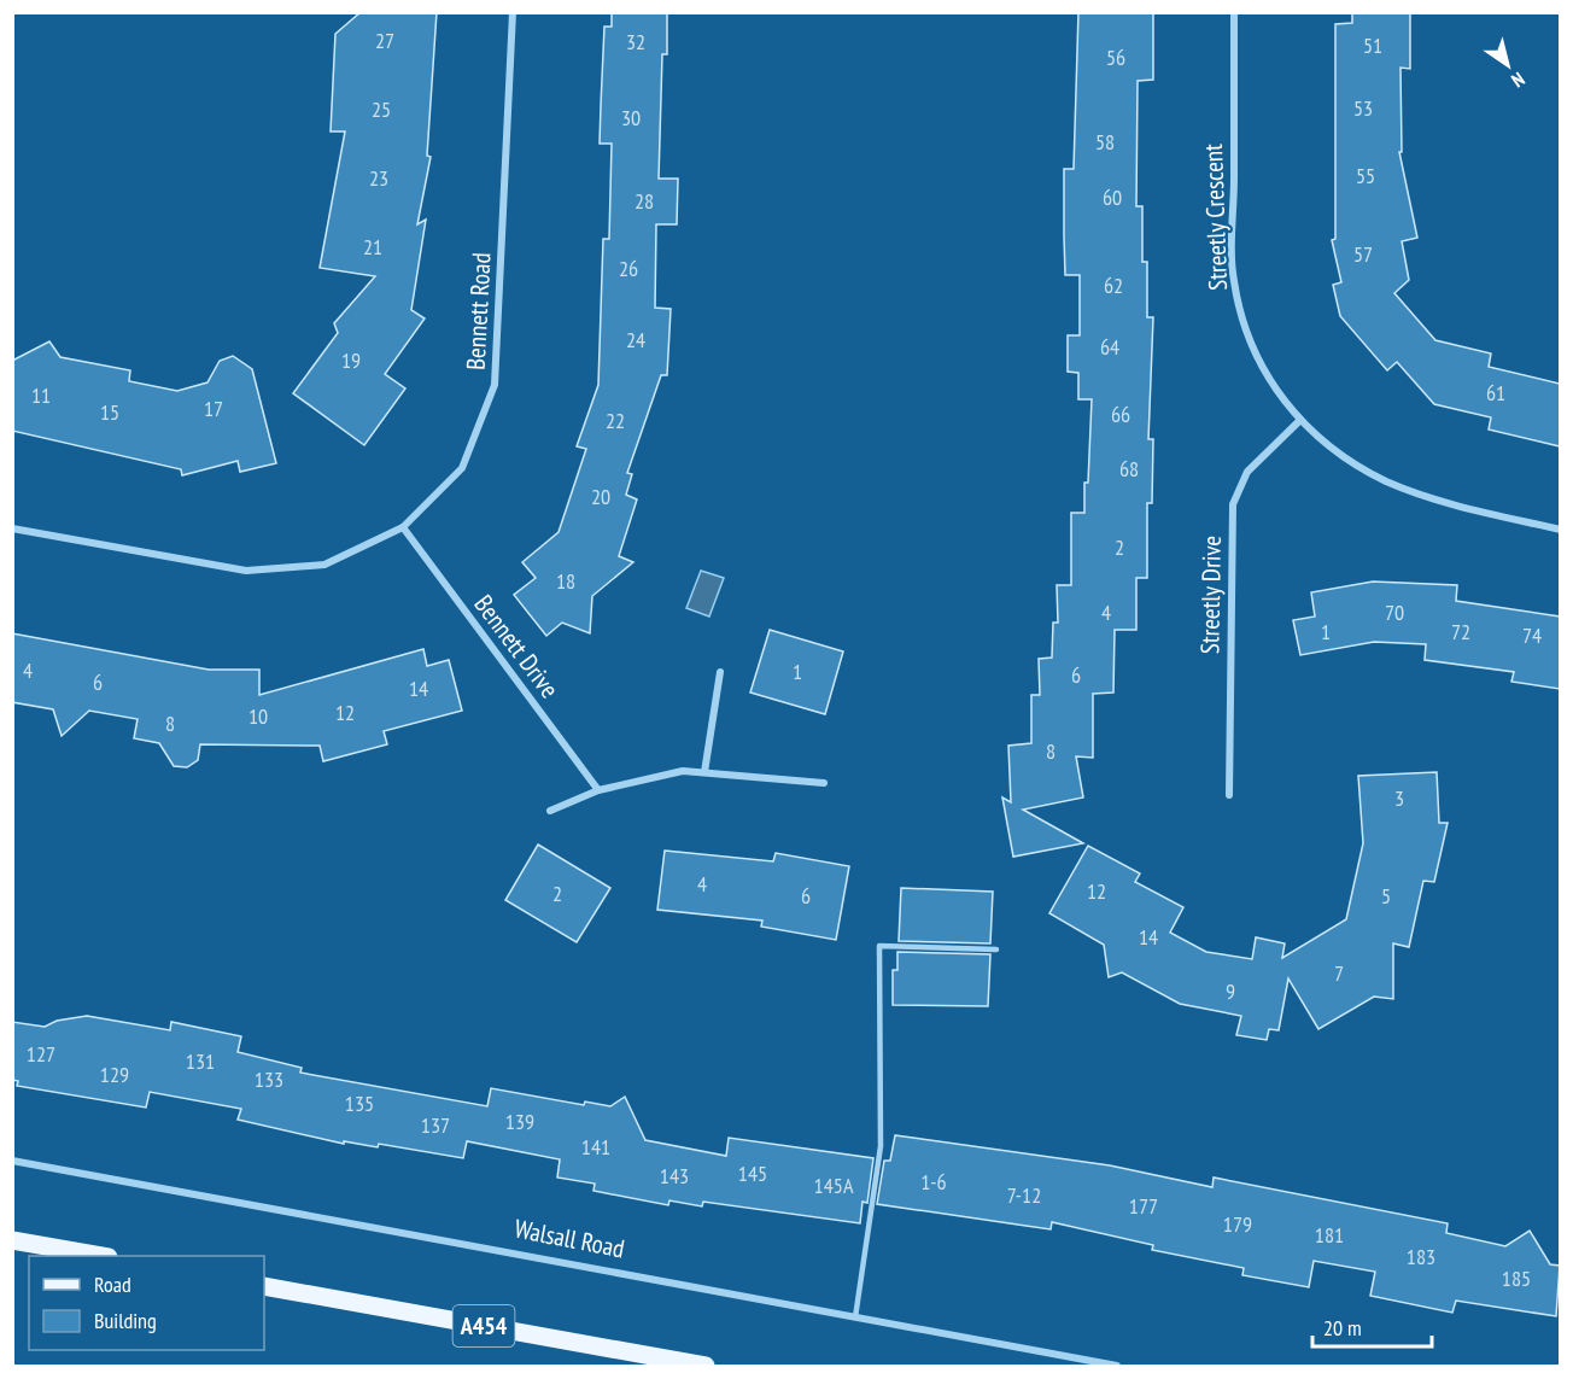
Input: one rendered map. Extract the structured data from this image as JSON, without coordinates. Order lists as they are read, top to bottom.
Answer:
{
  "streets": {
    "main road": ["A454"],
    "street": [
      "Streetly Crescent",
      "Bennett Road",
      "Streetly Drive",
      "Bennett Drive",
      "Walsall Road"
    ]
  },
  "crossings": [
    ["Streetly Crescent", "Streetly Drive"],
    ["Bennett Road", "Bennett Drive"]
  ],
  "house_numbers": [
    "27",
    "32",
    "51",
    "56",
    "53",
    "25",
    "30",
    "58",
    "55",
    "23",
    "60",
    "28",
    "21",
    "57",
    "26",
    "62",
    "24",
    "64",
    "19",
    "61",
    "11",
    "17",
    "15",
    "66",
    "22",
    "68",
    "20",
    "2",
    "18",
    "4",
    "70",
    "1",
    "72",
    "74",
    "4",
    "1",
    "6",
    "6",
    "14",
    "12",
    "10",
    "8",
    "8",
    "3",
    "4",
    "12",
    "2",
    "6",
    "5",
    "14",
    "7",
    "9",
    "127",
    "131",
    "129",
    "133",
    "135",
    "139",
    "137",
    "141",
    "145",
    "143",
    "1-6",
    "145A",
    "7-12",
    "177",
    "179",
    "181",
    "183",
    "185"
  ],
  "legend": ["Road", "Building"],
  "scale_bar": "20 m",
  "north": "bottom right"
}
